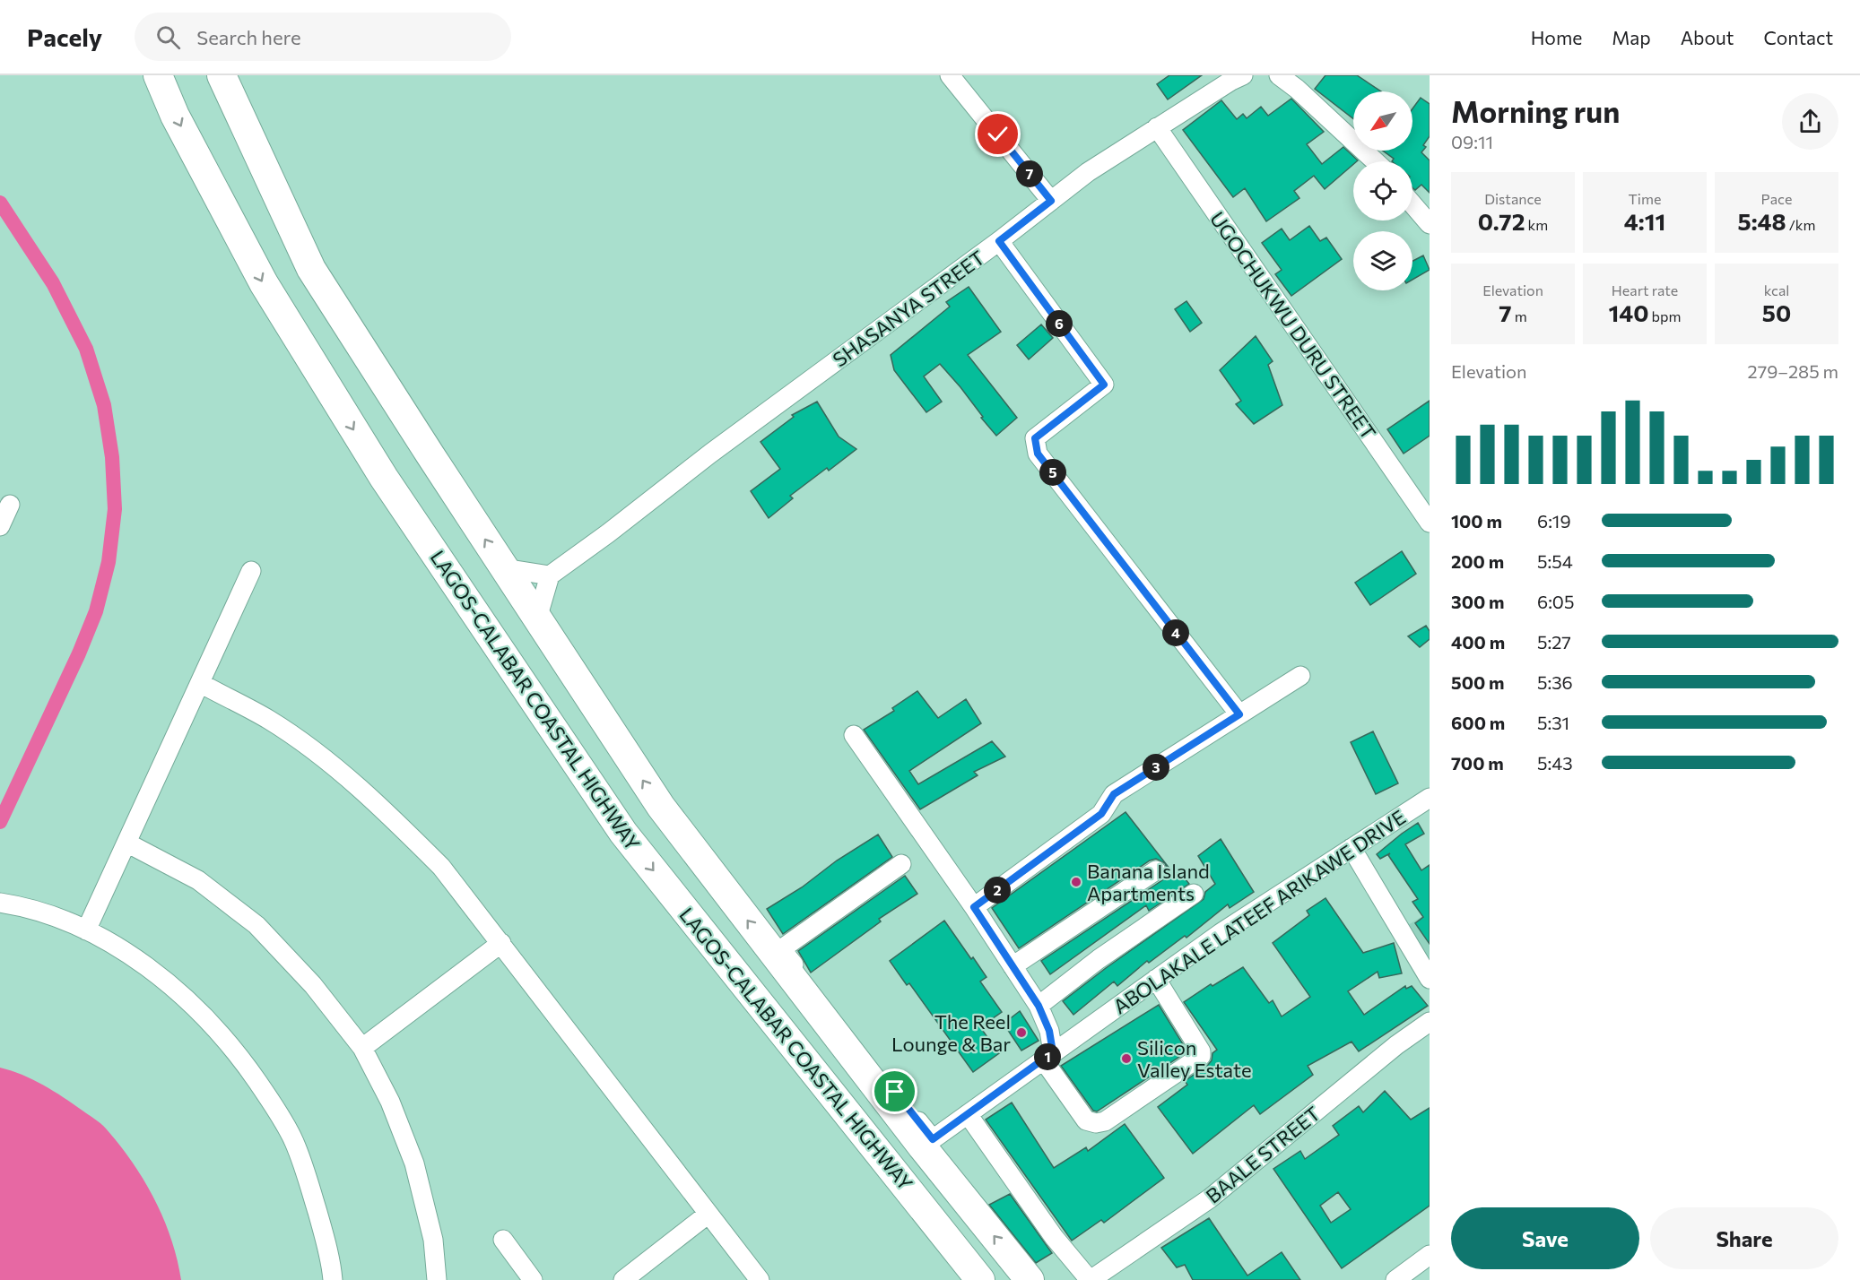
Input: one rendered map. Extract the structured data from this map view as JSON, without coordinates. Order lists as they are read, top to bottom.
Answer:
{
  "streets": {
    "highway": ["LAGOS-CALABAR COASTAL HIGHWAY"],
    "street": [
      "SHASANYA STREET",
      "UGOCHUKWU DURU STREET",
      "ABOLAKALE LATEEF ARIKAWE DRIVE",
      "BAALE STREET"
    ]
  },
  "crossings": [
    ["SHASANYA STREET", "UGOCHUKWU DURU STREET"]
  ],
  "places": ["Banana Island Apartments", "The Reel Lounge & Bar", "Silicon Valley Estate"],
  "north": "bottom left",
  "page": {
    "header": "Pacely",
    "search": "Search here",
    "nav": [
      "Home",
      "Map",
      "About",
      "Contact"
    ],
    "heading": ["Morning run", "09:11"],
    "pins": [
      "7",
      "6",
      "5",
      "4",
      "3",
      "2",
      "1"
    ],
    "stats": [
      ["Distance", "0.72 km"],
      ["Time", "4:11"],
      ["Pace", "5:48 /km"],
      ["Elevation", "7 m"],
      ["Heart rate", "140 bpm"],
      ["kcal", "50"]
    ],
    "chart": ["Elevation", "279–285 m"],
    "list": [
      {
        "name": "100 m",
        "note": "6:19"
      },
      {
        "name": "200 m",
        "note": "5:54"
      },
      {
        "name": "300 m",
        "note": "6:05"
      },
      {
        "name": "400 m",
        "note": "5:27"
      },
      {
        "name": "500 m",
        "note": "5:36"
      },
      {
        "name": "600 m",
        "note": "5:31"
      },
      {
        "name": "700 m",
        "note": "5:43"
      }
    ],
    "buttons": ["Save", "Share"]
  }
}
